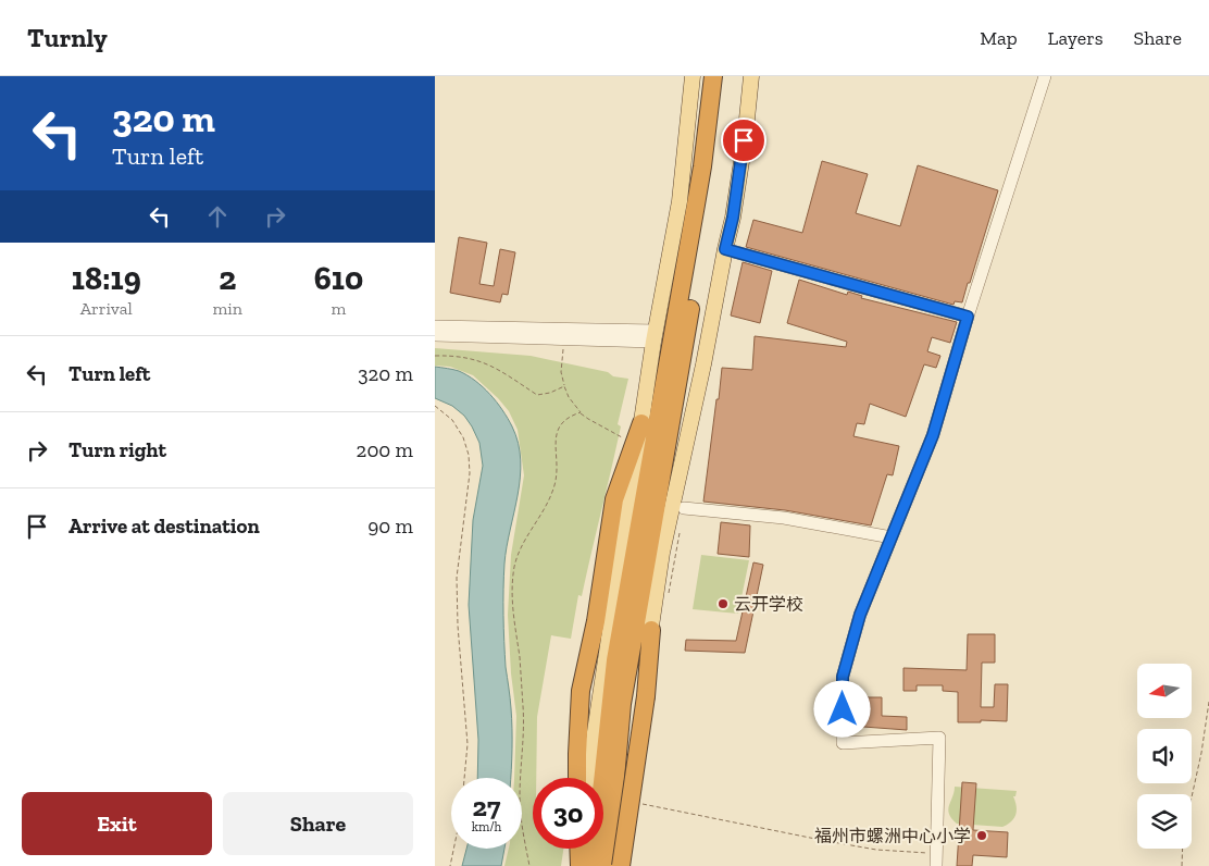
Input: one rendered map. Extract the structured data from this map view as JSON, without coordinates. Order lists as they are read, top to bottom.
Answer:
{
  "places": ["云开学校", "福州市螺洲中心小学"],
  "north": "left",
  "page": {
    "header": "Turnly",
    "nav": ["Map", "Layers", "Share"],
    "turn": ["320 m", "Turn left"],
    "eta": [
      "18:19",
      "Arrival",
      "2",
      "min",
      "610",
      "m"
    ],
    "list": [
      {
        "name": "Turn left",
        "value": "320 m"
      },
      {
        "name": "Turn right",
        "value": "200 m"
      },
      {
        "name": "Arrive at destination",
        "value": "90 m"
      }
    ],
    "speed": "27 km/h",
    "limit": "30",
    "buttons": ["Exit", "Share"]
  }
}
